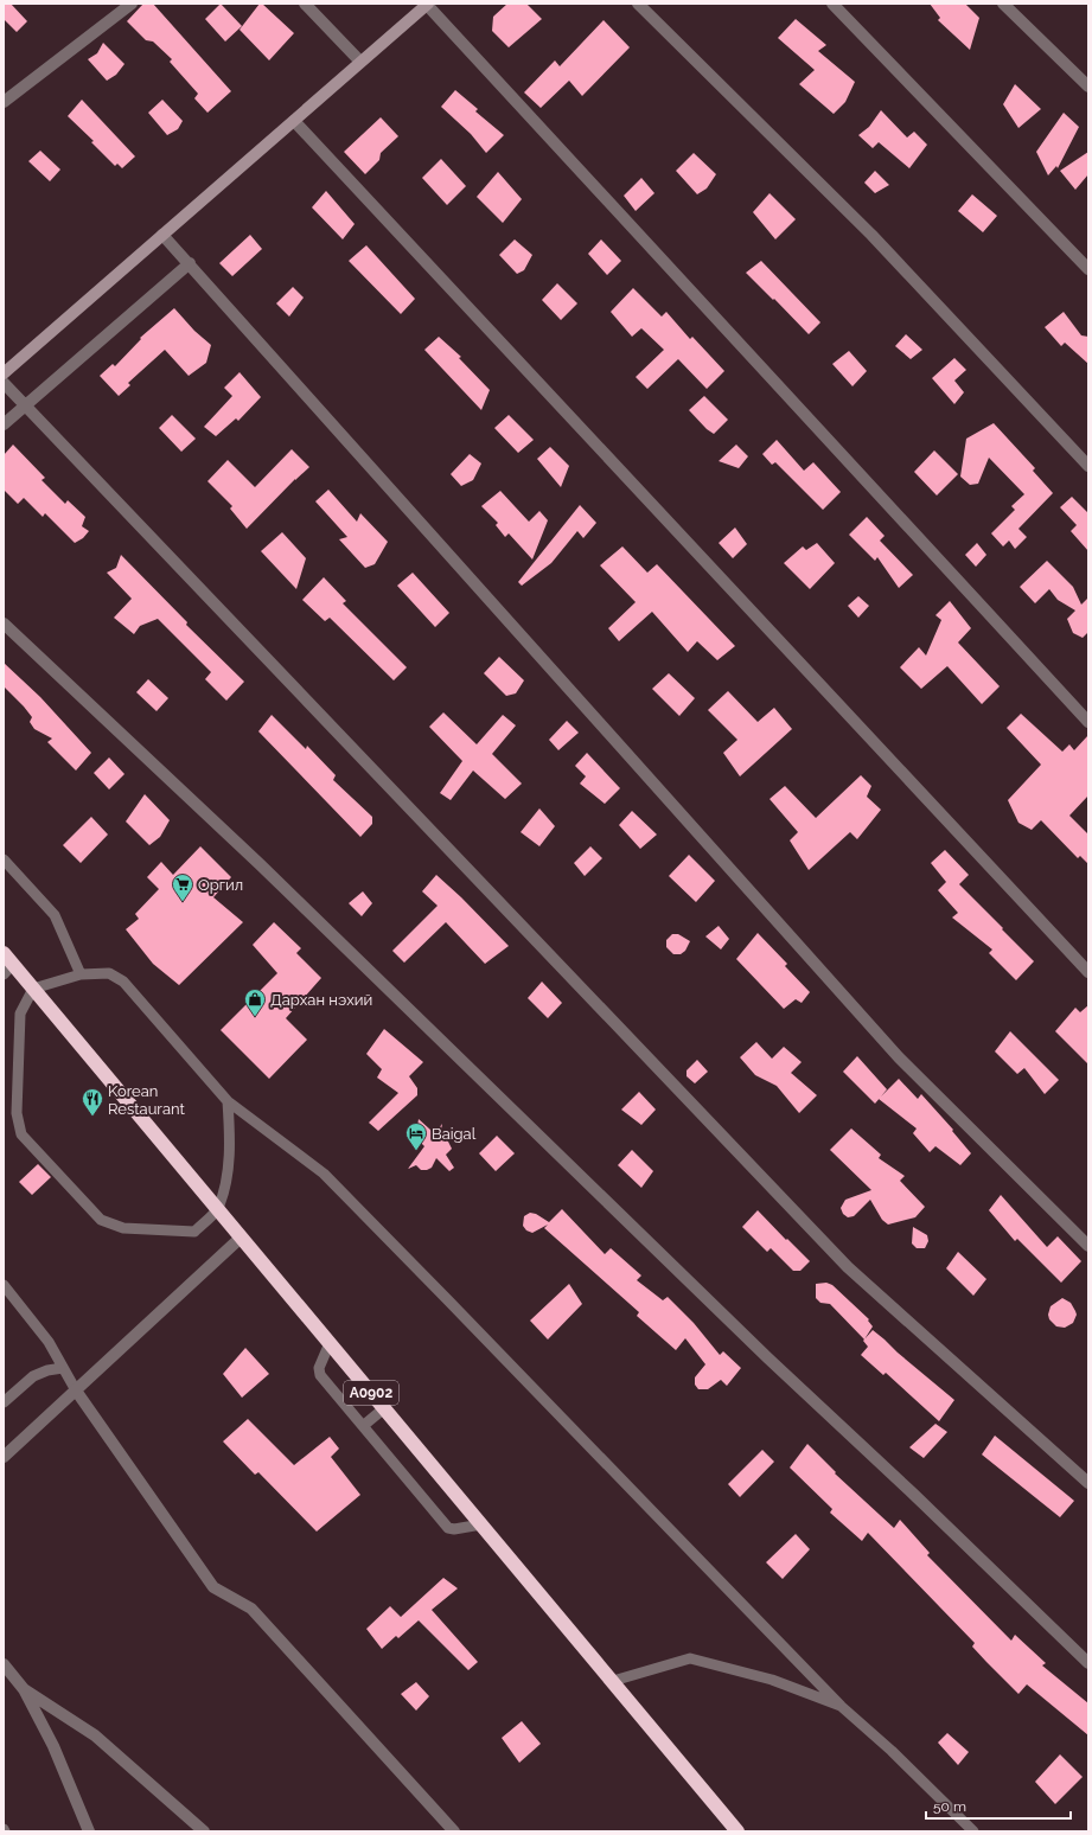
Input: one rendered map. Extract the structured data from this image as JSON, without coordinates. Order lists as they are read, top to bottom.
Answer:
{
  "streets": {
    "highway": ["A0902"]
  },
  "places": {
    "supermarket": ["Оргил"],
    "shop": ["Дархан нэхий"],
    "restaurant": ["Korean Restaurant"],
    "hotel": ["Baigal"]
  },
  "scale_bar": "50 m"
}
